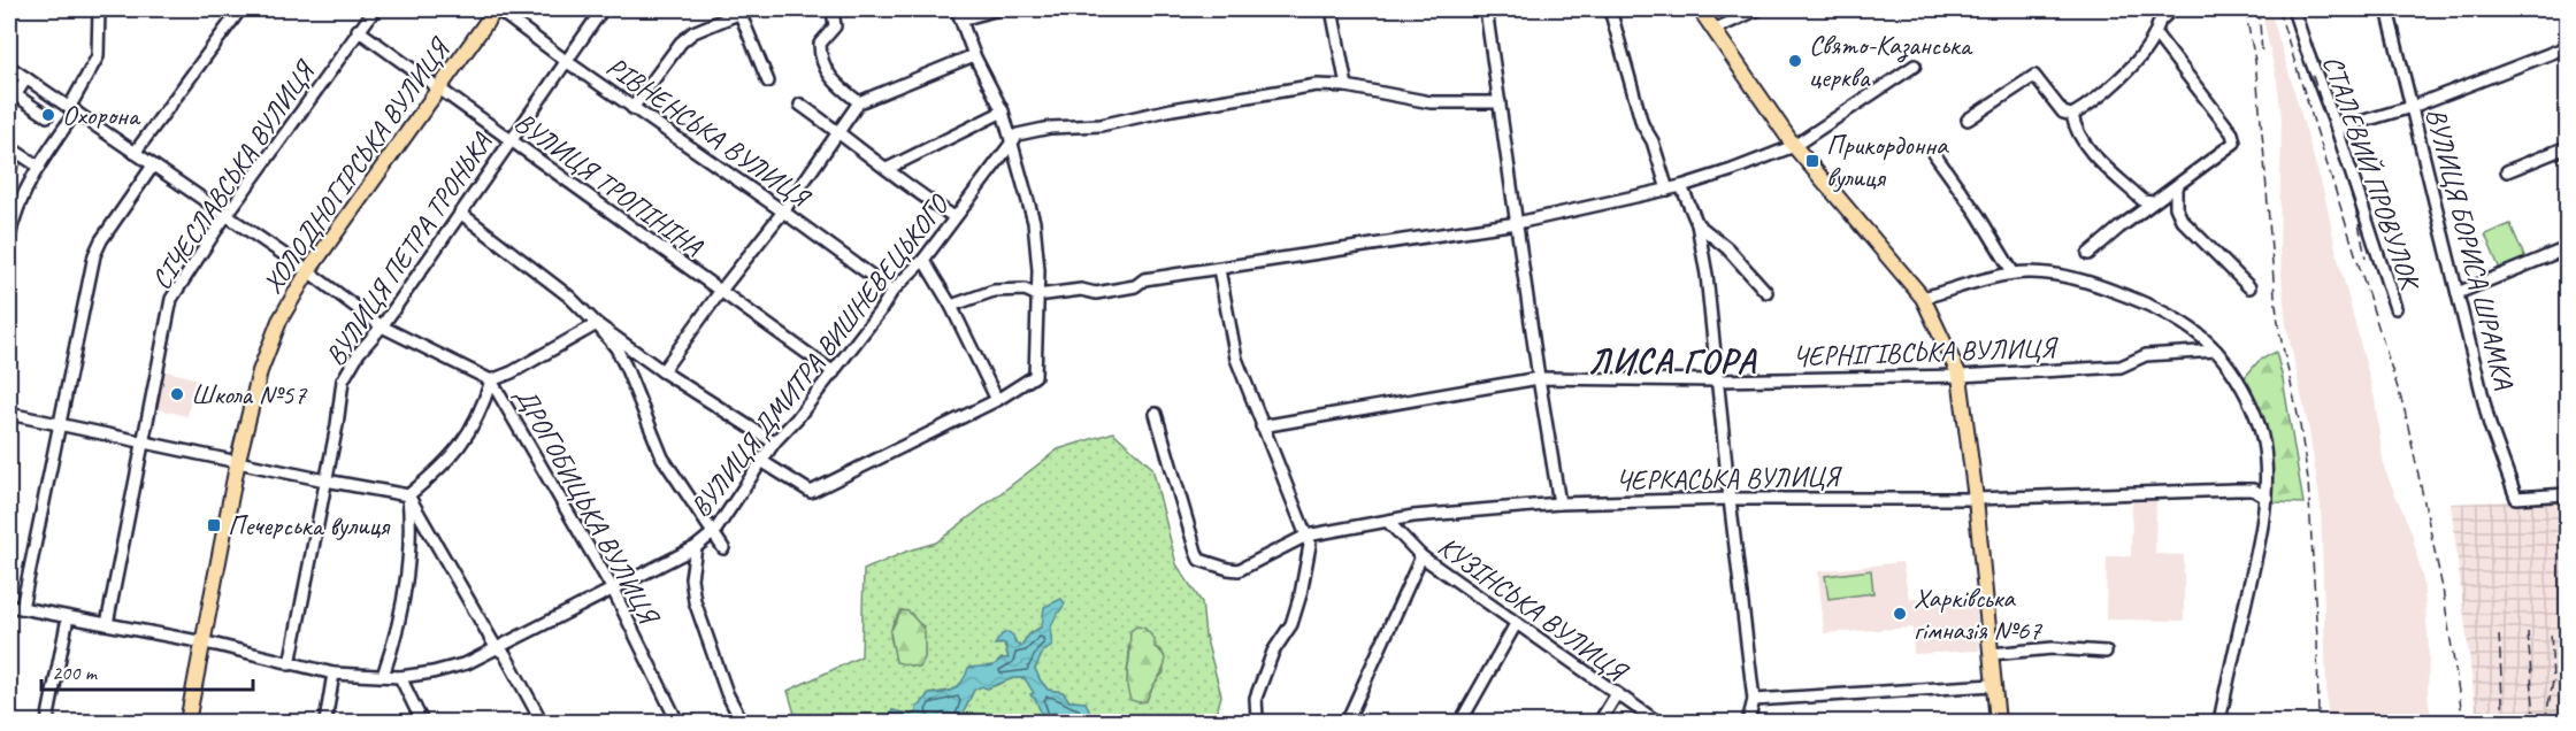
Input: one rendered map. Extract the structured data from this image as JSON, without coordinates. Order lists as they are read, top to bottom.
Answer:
{
  "streets": {
    "main road": ["ХОЛОДНОГІРСЬКА ВУЛИЦЯ"],
    "street": [
      "РІВНЕНСЬКА ВУЛИЦЯ",
      "СТАЛЕВИЙ ПРОВУЛОК",
      "СІЧЕСЛАВСЬКА ВУЛИЦЯ",
      "ВУЛИЦЯ ТРОПІНІНА",
      "ВУЛИЦЯ БОРИСА ШРАМКА",
      "ВУЛИЦЯ ПЕТРА ТРОНЬКА",
      "ЧЕРНІГІВСЬКА ВУЛИЦЯ",
      "ВУЛИЦЯ ДМИТРА ВИШНЕВЕЦЬКОГО",
      "ЧЕРКАСЬКА ВУЛИЦЯ",
      "ДРОГОБИЦЬКА ВУЛИЦЯ",
      "КУЗІНСЬКА ВУЛИЦЯ"
    ]
  },
  "crossings": [
    ["РІВНЕНСЬКА ВУЛИЦЯ", "ХОЛОДНОГІРСЬКА ВУЛИЦЯ"],
    ["РІВНЕНСЬКА ВУЛИЦЯ", "ВУЛИЦЯ ПЕТРА ТРОНЬКА"],
    ["РІВНЕНСЬКА ВУЛИЦЯ", "ВУЛИЦЯ ДМИТРА ВИШНЕВЕЦЬКОГО"],
    ["ХОЛОДНОГІРСЬКА ВУЛИЦЯ", "ВУЛИЦЯ ТРОПІНІНА"],
    ["ХОЛОДНОГІРСЬКА ВУЛИЦЯ", "ВУЛИЦЯ ДМИТРА ВИШНЕВЕЦЬКОГО"],
    ["ХОЛОДНОГІРСЬКА ВУЛИЦЯ", "ДРОГОБИЦЬКА ВУЛИЦЯ"],
    ["СІЧЕСЛАВСЬКА ВУЛИЦЯ", "ВУЛИЦЯ ТРОПІНІНА"],
    ["СІЧЕСЛАВСЬКА ВУЛИЦЯ", "ВУЛИЦЯ ДМИТРА ВИШНЕВЕЦЬКОГО"],
    ["СІЧЕСЛАВСЬКА ВУЛИЦЯ", "ДРОГОБИЦЬКА ВУЛИЦЯ"],
    ["ВУЛИЦЯ ТРОПІНІНА", "ВУЛИЦЯ ПЕТРА ТРОНЬКА"],
    ["ВУЛИЦЯ ТРОПІНІНА", "ВУЛИЦЯ ДМИТРА ВИШНЕВЕЦЬКОГО"],
    ["ВУЛИЦЯ ПЕТРА ТРОНЬКА", "ВУЛИЦЯ ДМИТРА ВИШНЕВЕЦЬКОГО"],
    ["ВУЛИЦЯ ПЕТРА ТРОНЬКА", "ДРОГОБИЦЬКА ВУЛИЦЯ"],
    ["ВУЛИЦЯ ДМИТРА ВИШНЕВЕЦЬКОГО", "ДРОГОБИЦЬКА ВУЛИЦЯ"],
    ["ЧЕРКАСЬКА ВУЛИЦЯ", "КУЗІНСЬКА ВУЛИЦЯ"]
  ],
  "districts": ["ЛИСА ГОРА"],
  "places": {
    "other": [
      "Свято-Казанська церква",
      "Охорона",
      "Школа №57",
      "Харківська гімназія №67"
    ],
    "transit": ["Прикордонна вулиця", "Печерська вулиця"]
  },
  "scale_bar": "200 m"
}
